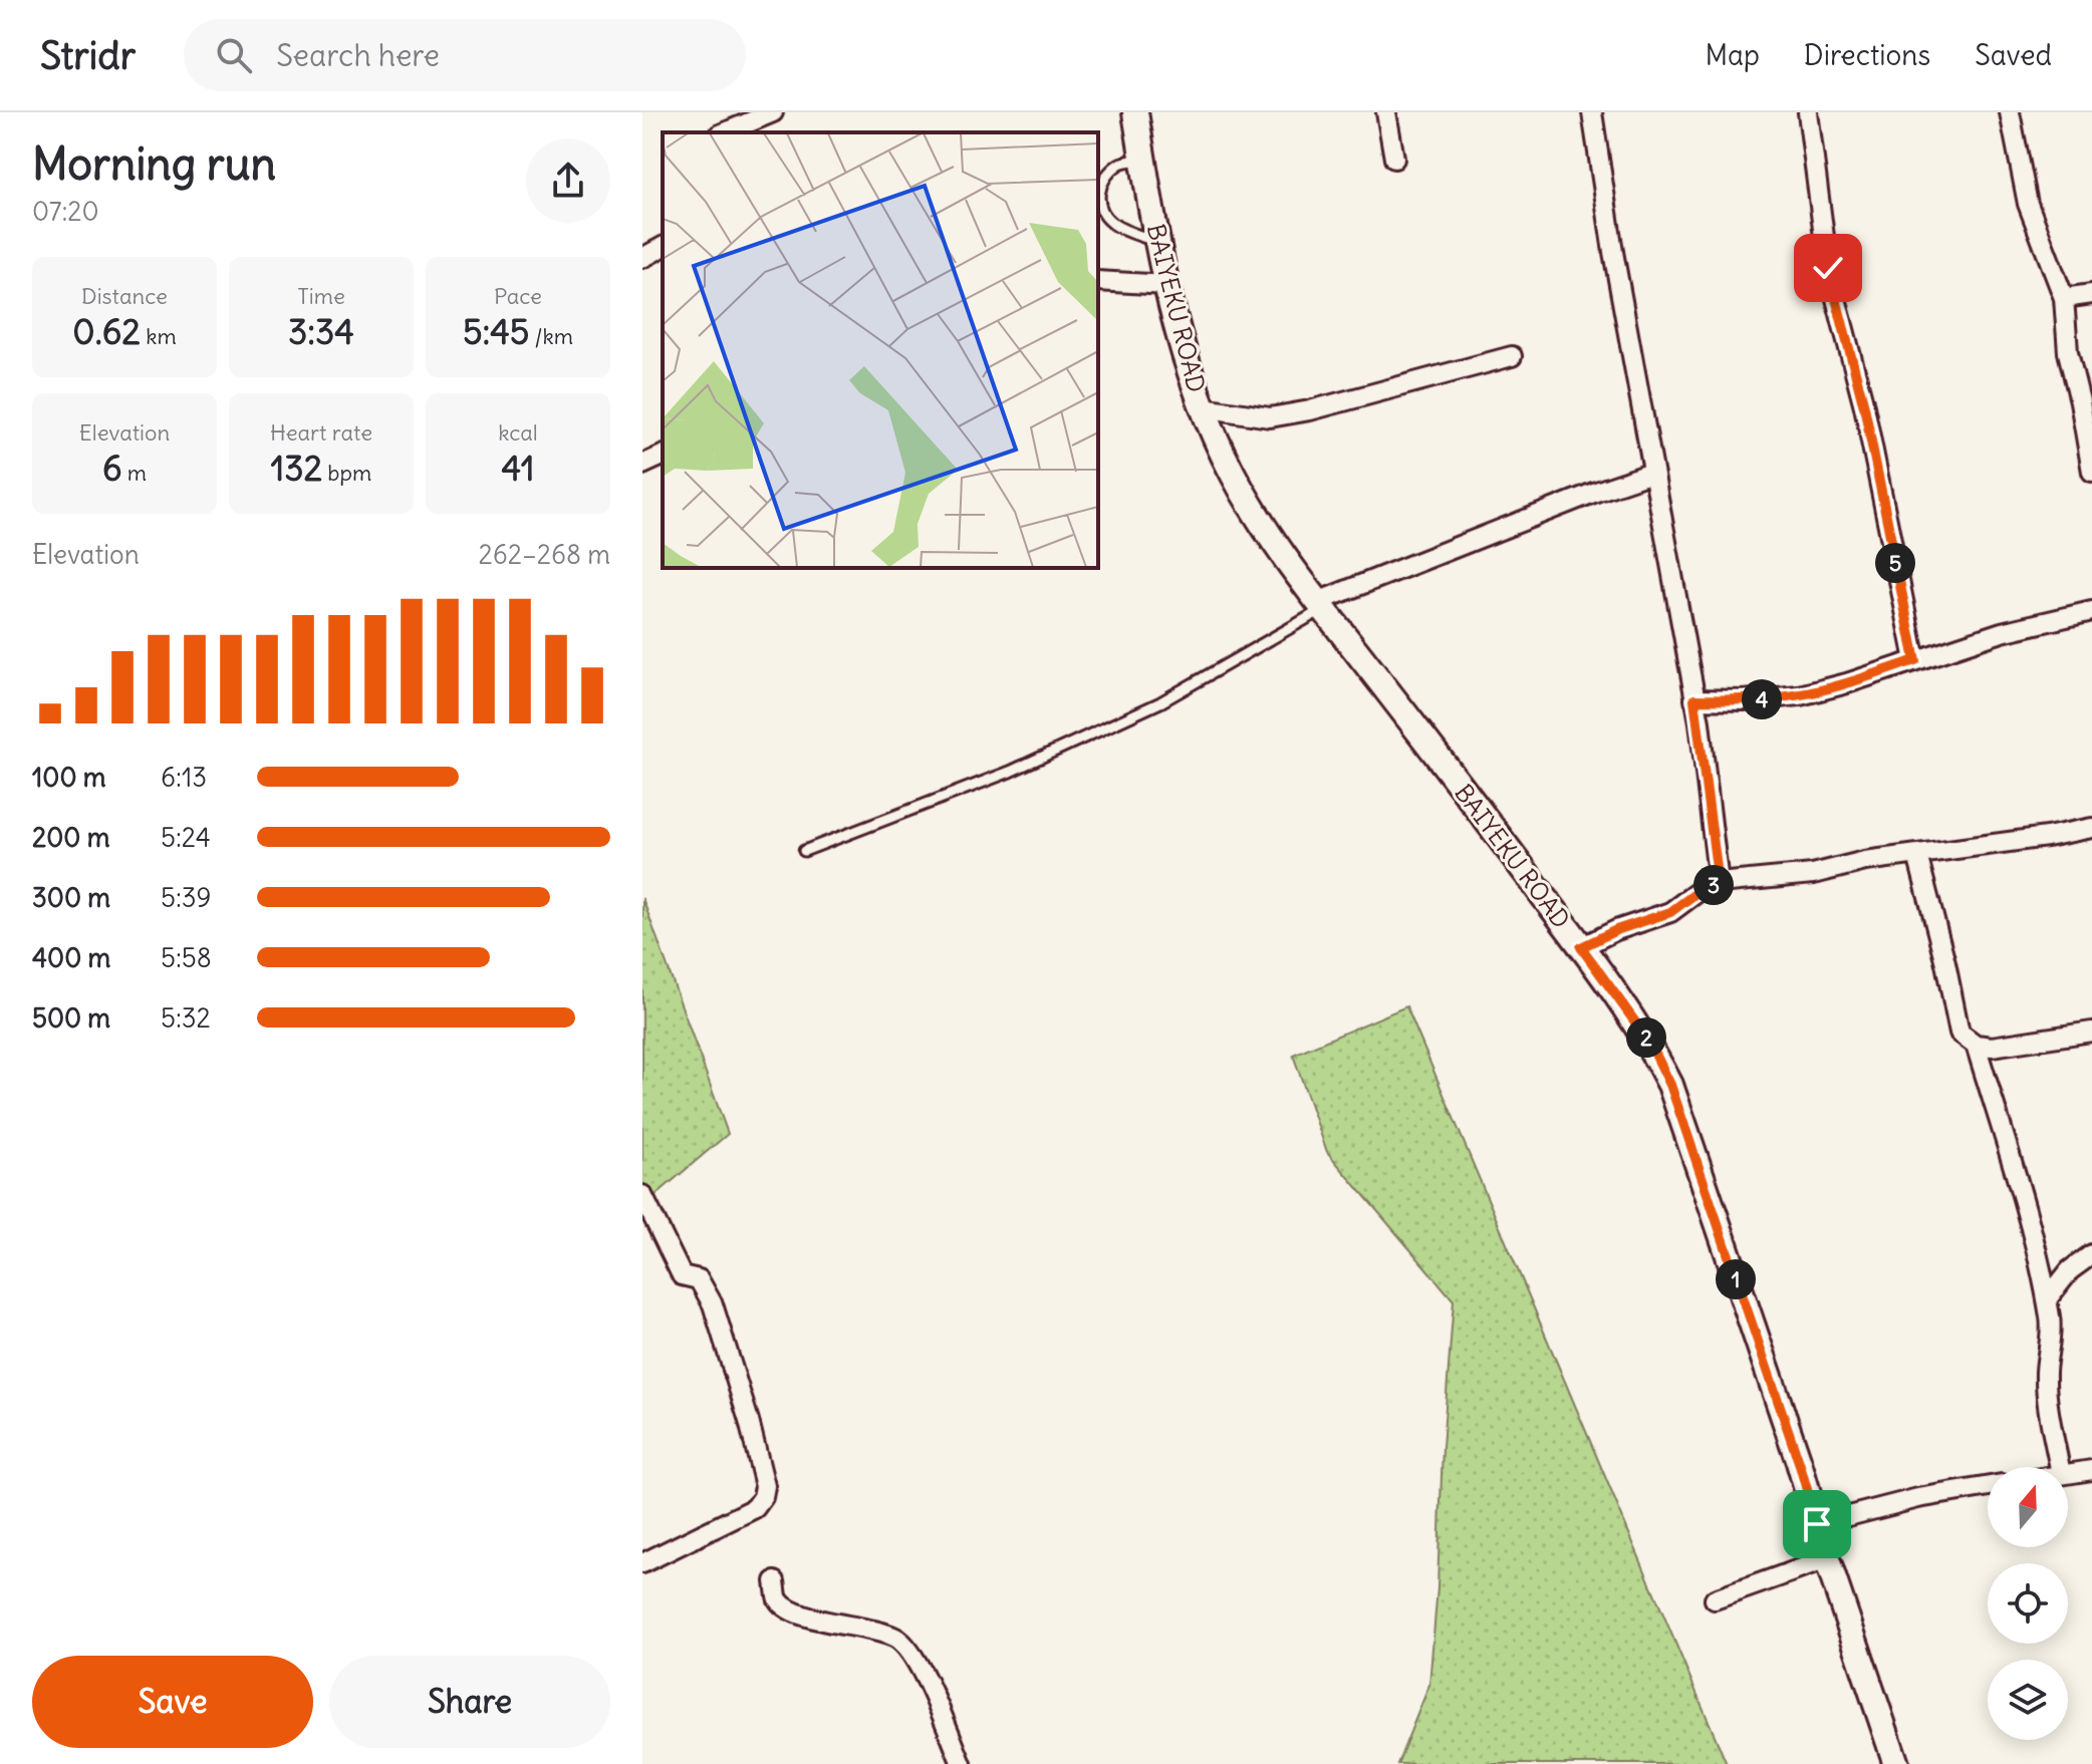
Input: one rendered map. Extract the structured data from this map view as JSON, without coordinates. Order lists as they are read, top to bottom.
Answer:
{
  "streets": {
    "main road": ["BAIYEKU ROAD"]
  },
  "north": "top",
  "page": {
    "header": "Stridr",
    "search": "Search here",
    "nav": ["Map", "Directions", "Saved"],
    "heading": ["Morning run", "07:20"],
    "stats": [
      ["Distance", "0.62 km"],
      ["Time", "3:34"],
      ["Pace", "5:45 /km"],
      ["Elevation", "6 m"],
      ["Heart rate", "132 bpm"],
      ["kcal", "41"]
    ],
    "chart": ["Elevation", "262–268 m"],
    "pins": [
      "5",
      "4",
      "3",
      "2",
      "1"
    ],
    "list": [
      {
        "name": "100 m",
        "note": "6:13"
      },
      {
        "name": "200 m",
        "note": "5:24"
      },
      {
        "name": "300 m",
        "note": "5:39"
      },
      {
        "name": "400 m",
        "note": "5:58"
      },
      {
        "name": "500 m",
        "note": "5:32"
      }
    ],
    "buttons": ["Save", "Share"]
  }
}
